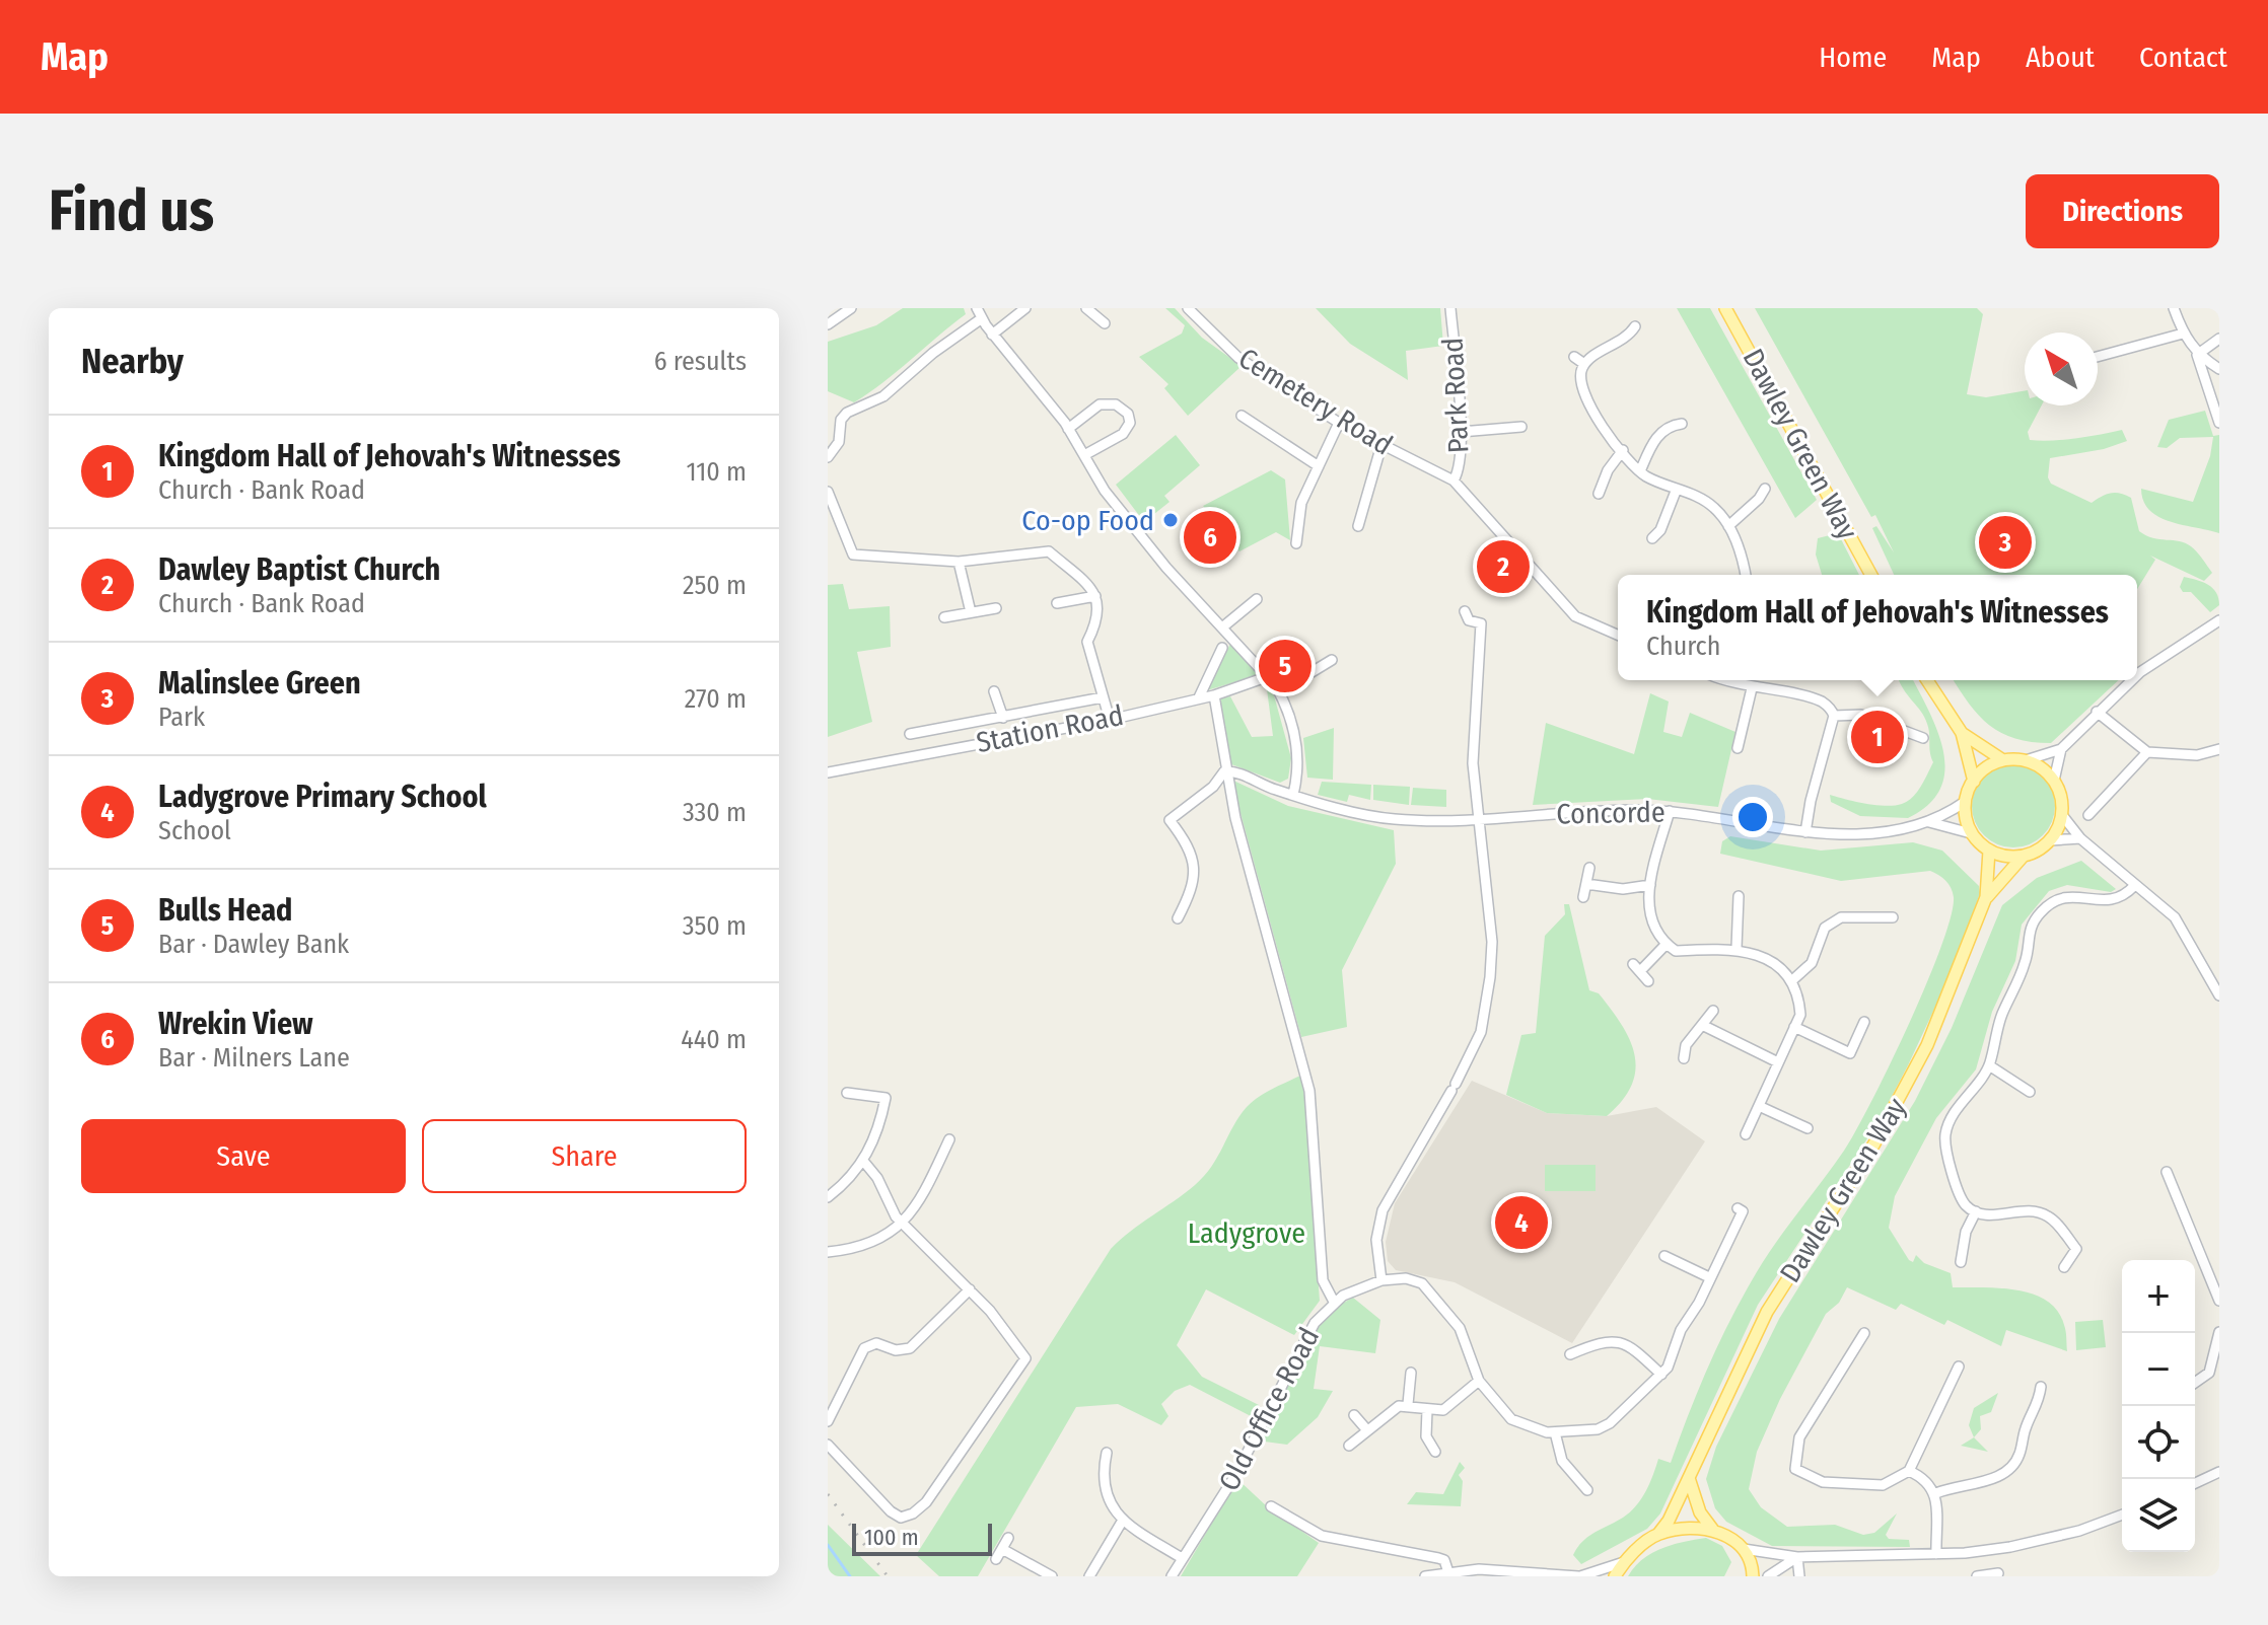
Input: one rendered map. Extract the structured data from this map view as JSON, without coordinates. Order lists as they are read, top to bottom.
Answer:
{
  "streets": {
    "main road": ["Dawley Green Way"],
    "street": [
      "Park Road",
      "Cemetery Road",
      "Station Road",
      "Concorde",
      "Old Office Road"
    ]
  },
  "crossings": [
    ["Park Road", "Cemetery Road"],
    ["Dawley Green Way", "Concorde"]
  ],
  "parks": ["Ladygrove"],
  "places": ["Co-op Food"],
  "scale_bar": "100 m",
  "north": "top left",
  "page": {
    "header": "Map",
    "nav": [
      "Home",
      "Map",
      "About",
      "Contact"
    ],
    "buttons": [
      "Directions",
      ["Save", "Share"]
    ],
    "title": "Find us",
    "heading": ["Nearby", "6 results"],
    "list": [
      {
        "mark": "1",
        "name": "Kingdom Hall of Jehovah's Witnesses",
        "note": "Church · Bank Road",
        "value": "110 m"
      },
      {
        "mark": "2",
        "name": "Dawley Baptist Church",
        "note": "Church · Bank Road",
        "value": "250 m"
      },
      {
        "mark": "3",
        "name": "Malinslee Green",
        "note": "Park",
        "value": "270 m"
      },
      {
        "mark": "4",
        "name": "Ladygrove Primary School",
        "note": "School",
        "value": "330 m"
      },
      {
        "mark": "5",
        "name": "Bulls Head",
        "note": "Bar · Dawley Bank",
        "value": "350 m"
      },
      {
        "mark": "6",
        "name": "Wrekin View",
        "note": "Bar · Milners Lane",
        "value": "440 m"
      }
    ],
    "pins": [
      "6",
      "3",
      "2",
      "5",
      "1",
      "4"
    ],
    "popup": ["Kingdom Hall of Jehovah's Witnesses", "Church"],
    "map_buttons": ["+", "−"],
    "scale": "100 m"
  }
}
